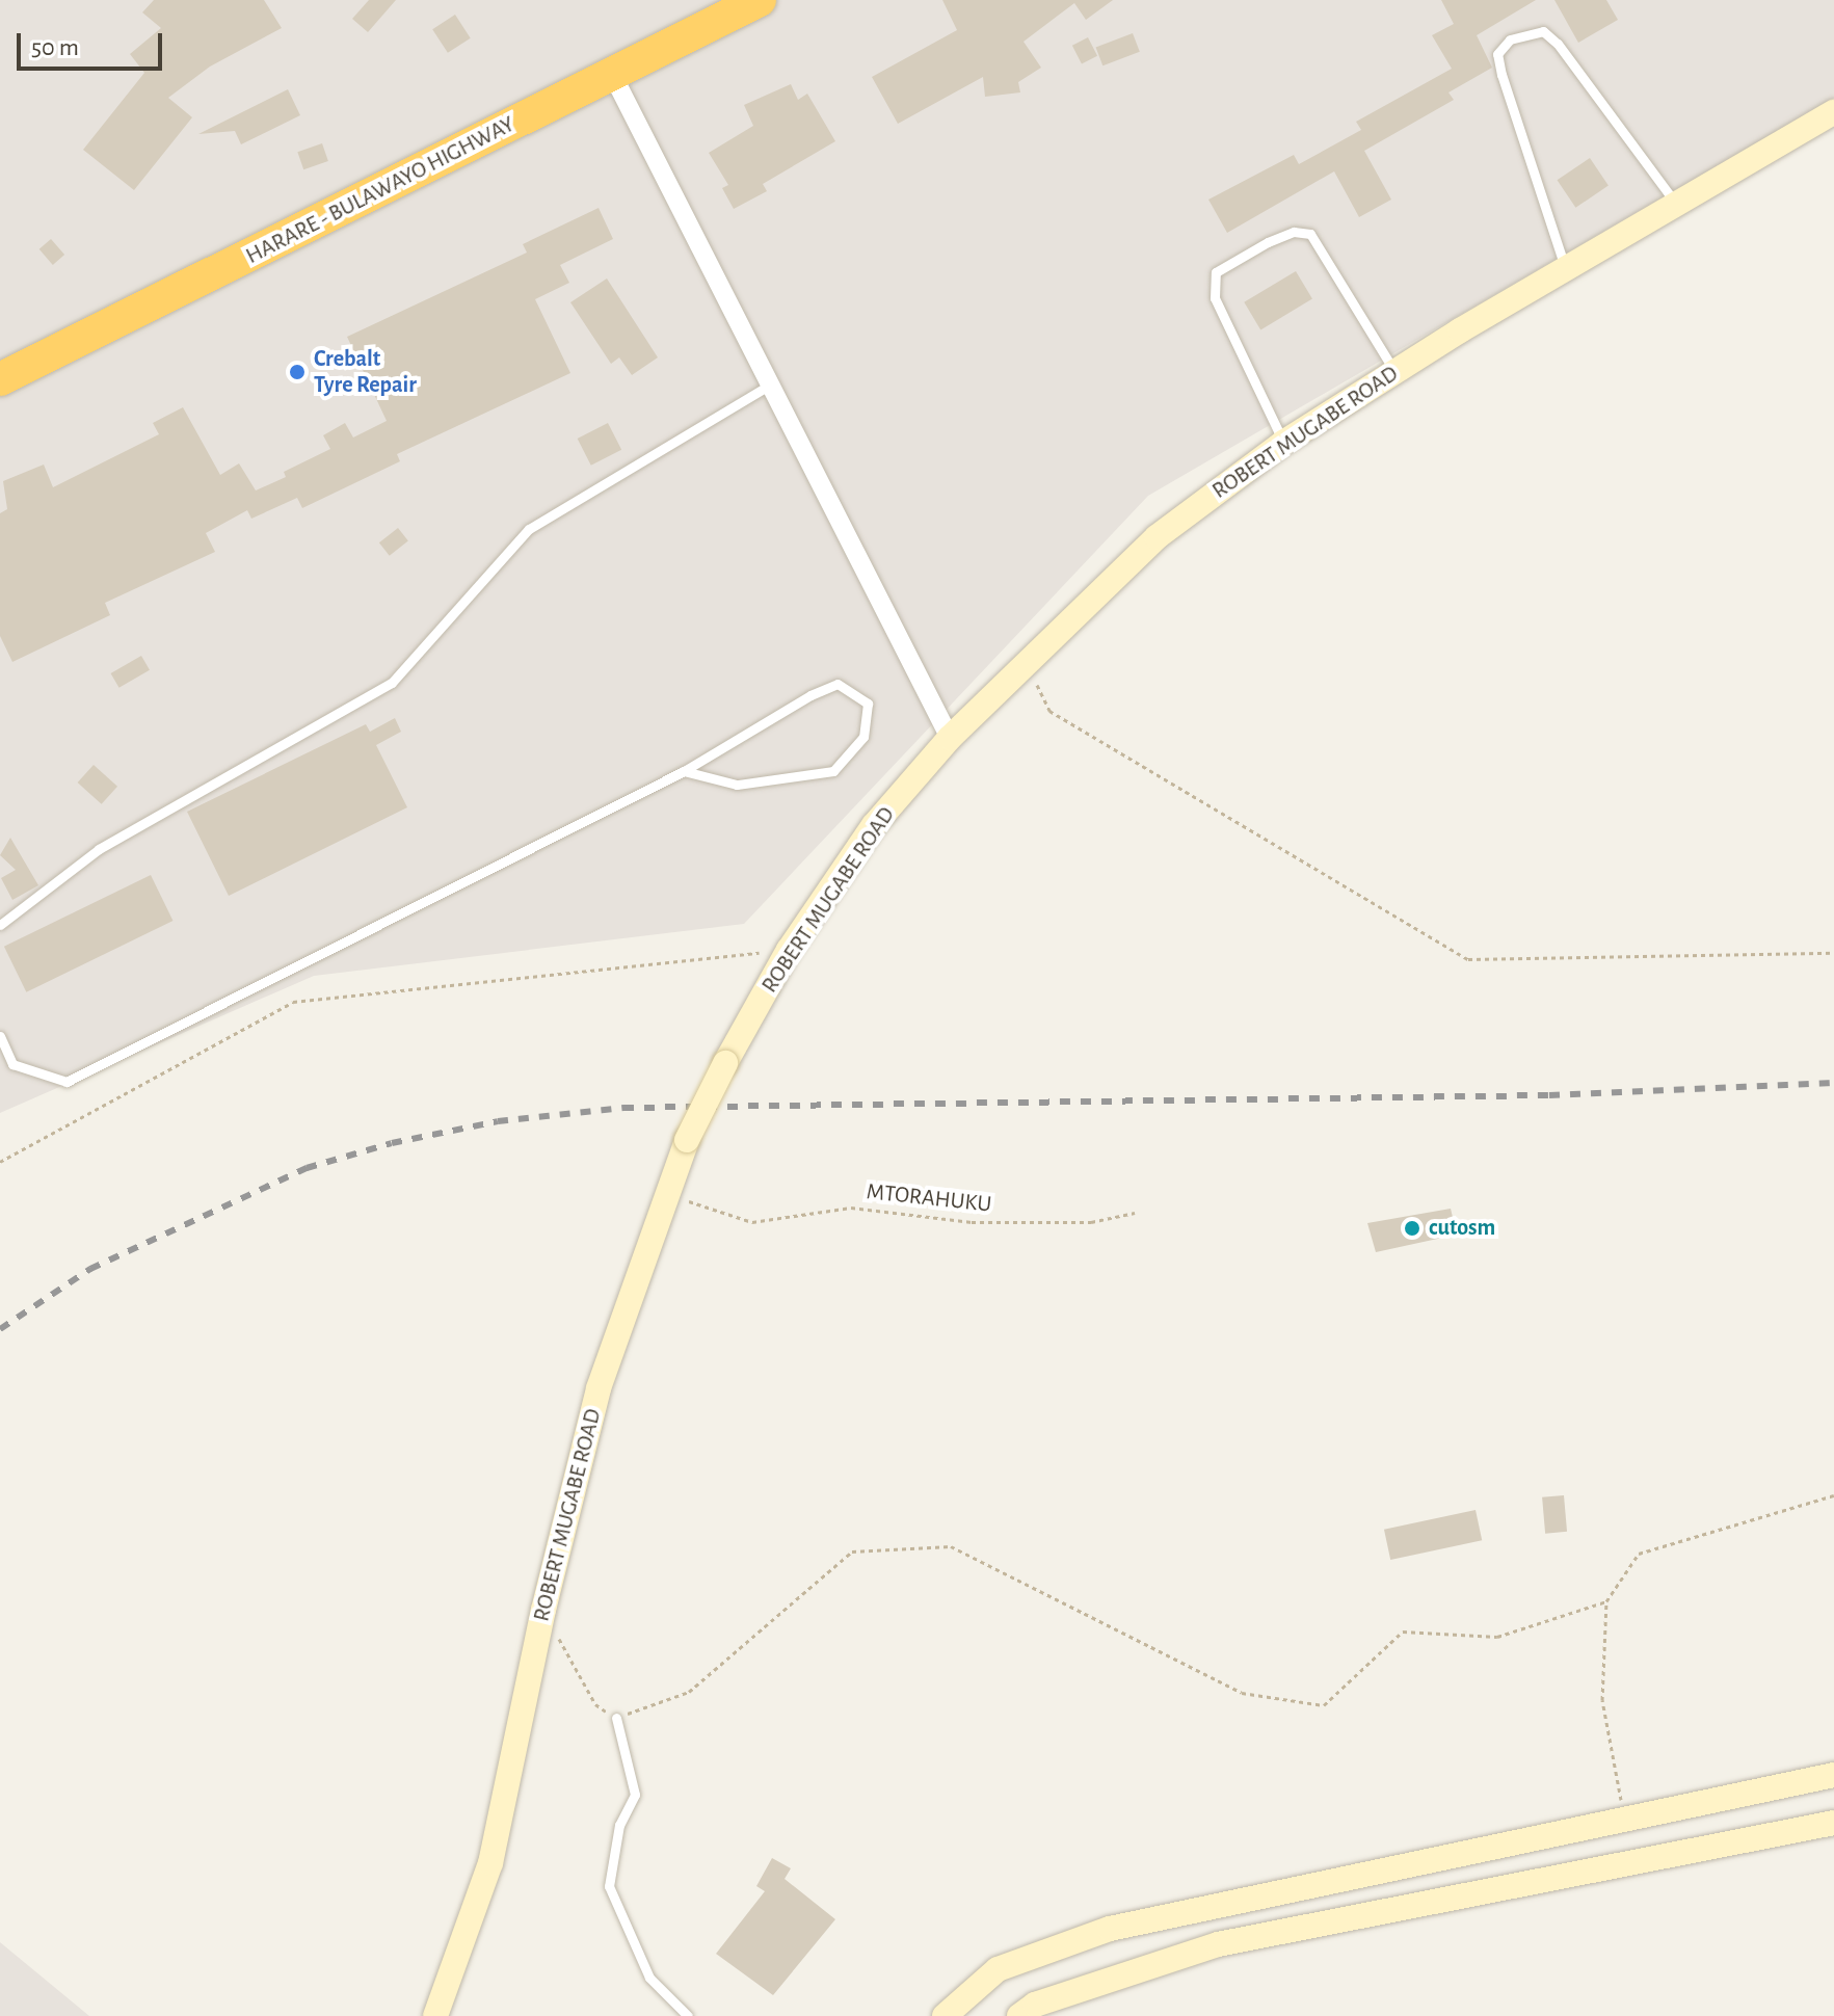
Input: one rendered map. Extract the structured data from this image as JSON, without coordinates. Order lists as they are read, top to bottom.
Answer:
{
  "streets": {
    "highway": ["HARARE - BULAWAYO HIGHWAY"],
    "street": ["ROBERT MUGABE ROAD"],
    "path": ["MTORAHUKU"]
  },
  "places": ["Crebalt Tyre Repair", "cutosm"],
  "scale_bar": "50 m"
}
